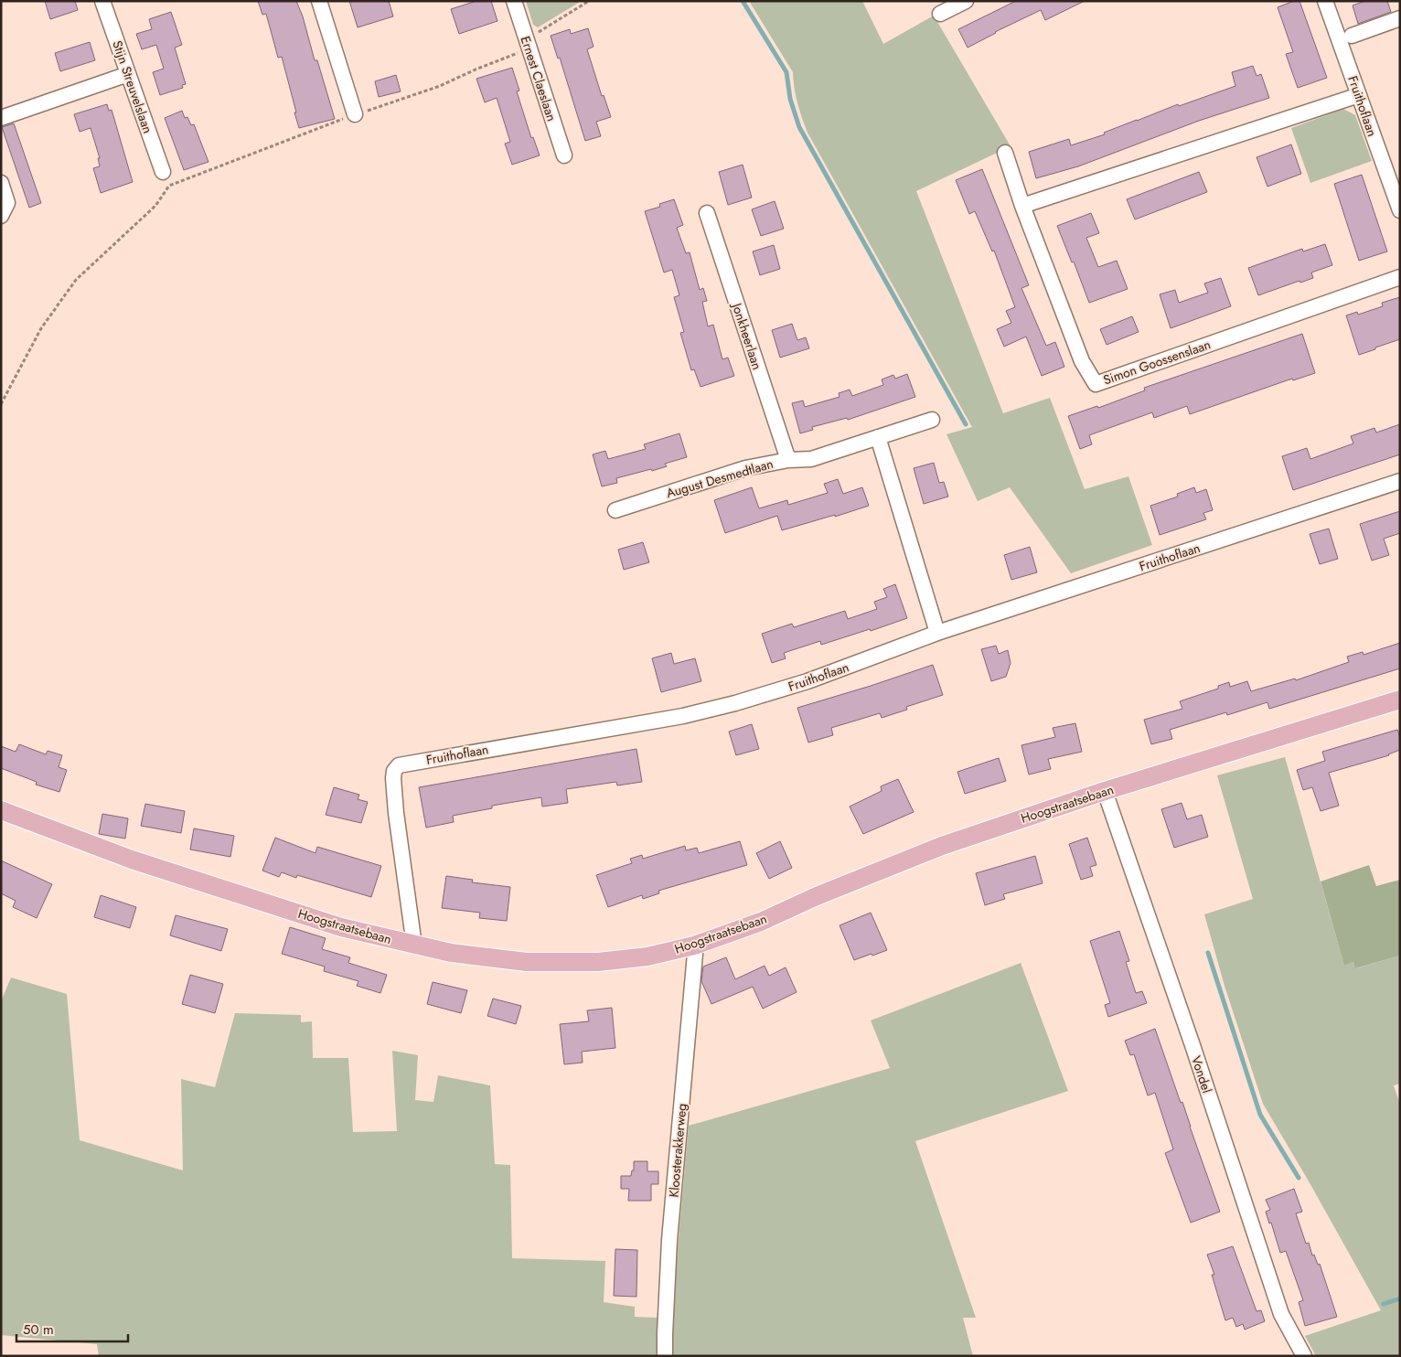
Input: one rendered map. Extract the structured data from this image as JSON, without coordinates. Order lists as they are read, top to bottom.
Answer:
{
  "streets": {
    "main road": ["Hoogstraatsebaan"],
    "street": [
      "Ernest Claeslaan",
      "Stijn Streuvelslaan",
      "Fruithoflaan",
      "Jonkheerlaan",
      "Simon Goossenslaan",
      "August Desmedtlaan",
      "Vondel",
      "Kloosterakkerweg"
    ]
  },
  "crossings": [
    ["Fruithoflaan", "Hoogstraatsebaan"],
    ["Jonkheerlaan", "August Desmedtlaan"],
    ["Hoogstraatsebaan", "Vondel"],
    ["Hoogstraatsebaan", "Kloosterakkerweg"]
  ],
  "scale_bar": "50 m"
}
